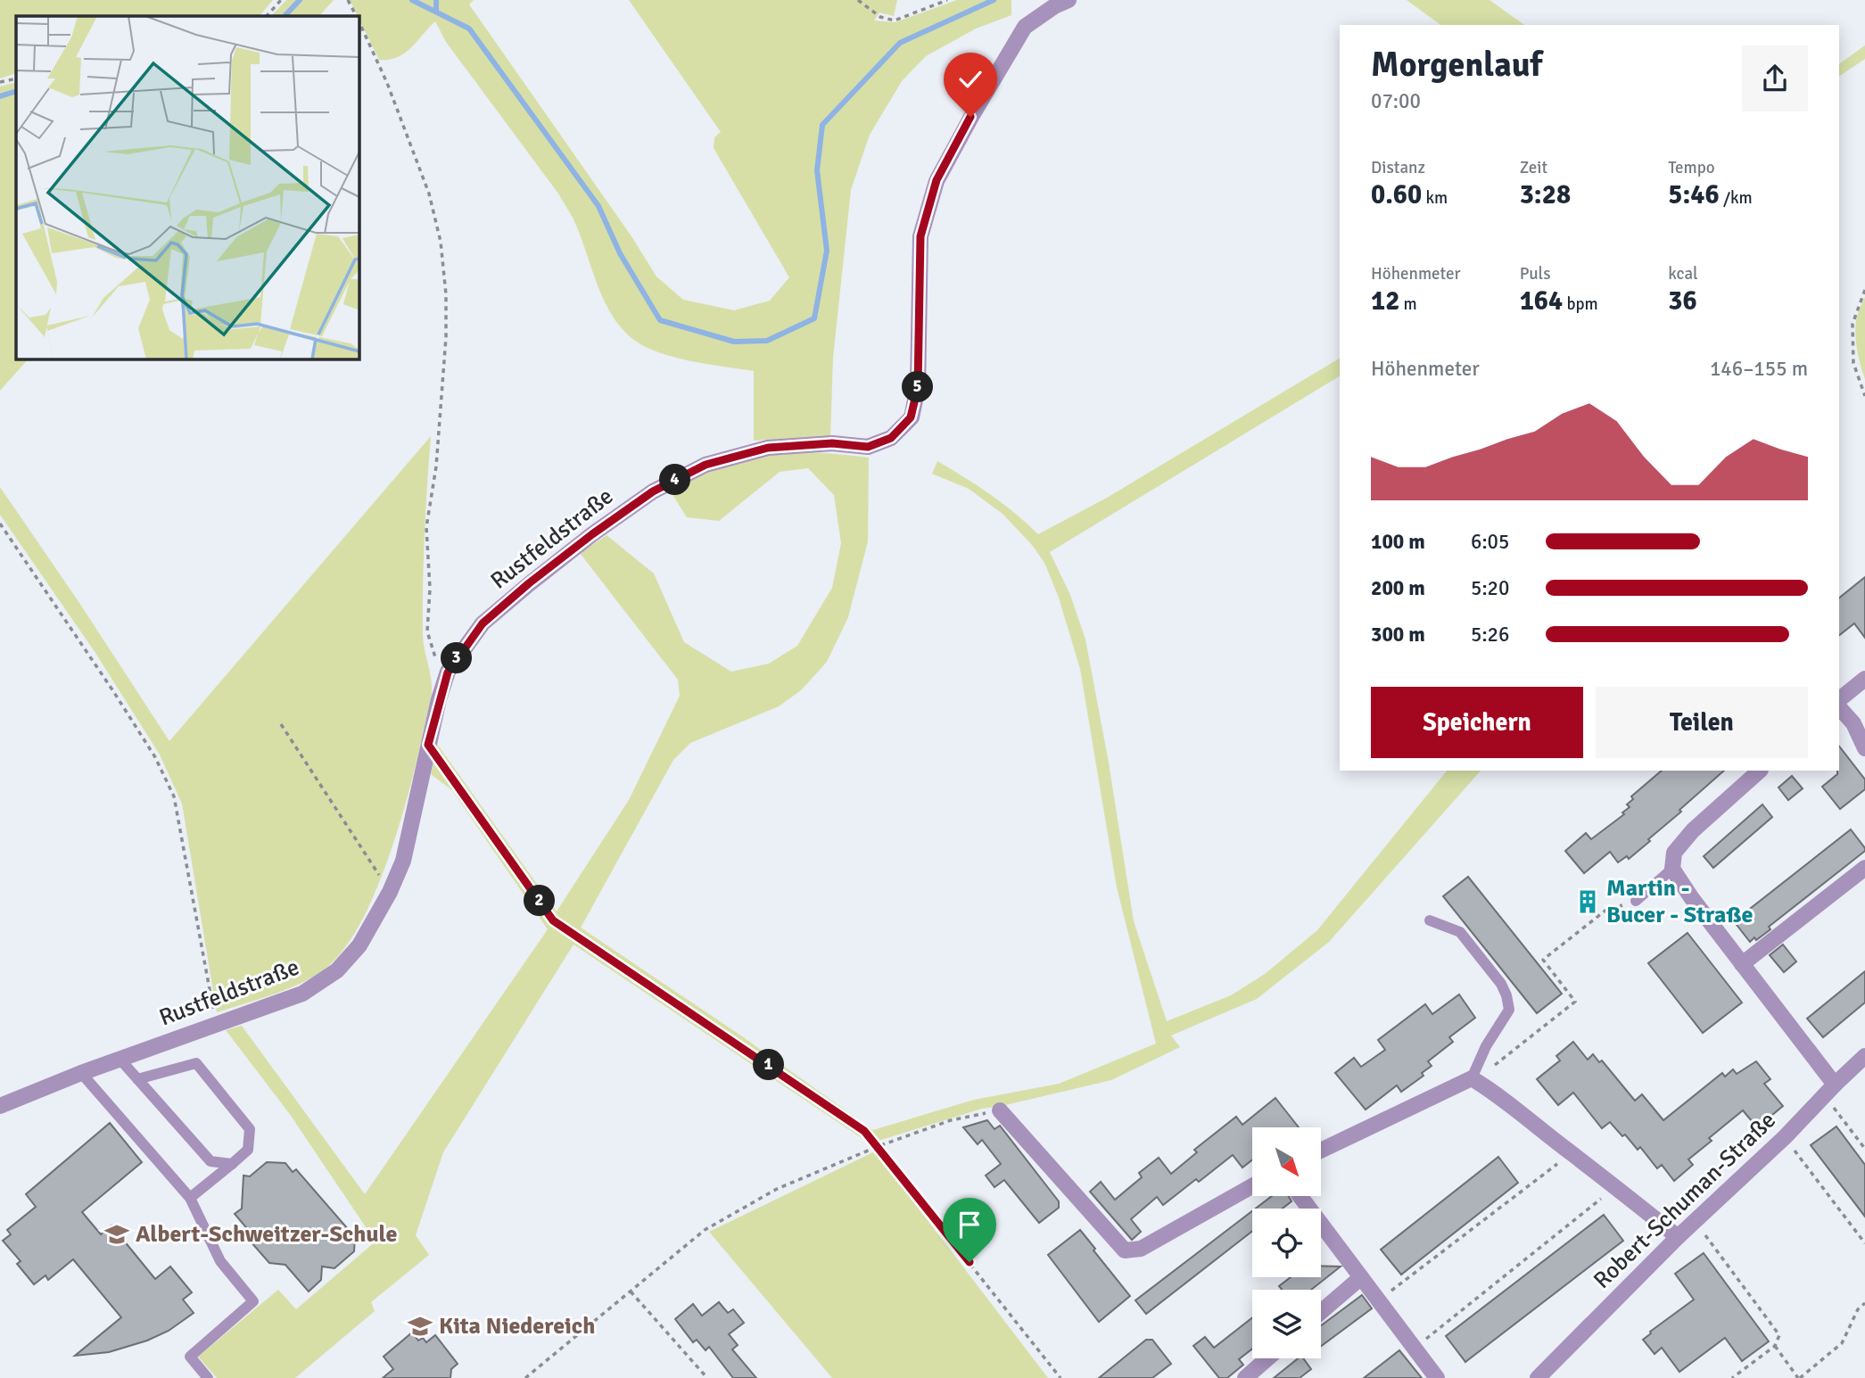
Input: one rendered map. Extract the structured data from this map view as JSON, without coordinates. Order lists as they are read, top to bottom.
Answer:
{
  "streets": {
    "street": ["Rustfeldstraße", "Robert-Schuman-Straße"]
  },
  "places": {
    "building": ["Martin - Bucer - Straße"],
    "school or university": ["Albert-Schweitzer-Schule", "Kita Niedereich"]
  },
  "north": "bottom right",
  "page": {
    "heading": ["Morgenlauf", "07:00"],
    "stats": [
      ["Distanz", "0.60 km"],
      ["Zeit", "3:28"],
      ["Tempo", "5:46 /km"],
      ["Höhenmeter", "12 m"],
      ["Puls", "164 bpm"],
      ["kcal", "36"]
    ],
    "chart": ["Höhenmeter", "146–155 m"],
    "pins": [
      "5",
      "4",
      "3",
      "2",
      "1"
    ],
    "list": [
      {
        "name": "100 m",
        "note": "6:05"
      },
      {
        "name": "200 m",
        "note": "5:20"
      },
      {
        "name": "300 m",
        "note": "5:26"
      }
    ],
    "buttons": ["Speichern", "Teilen"]
  }
}
